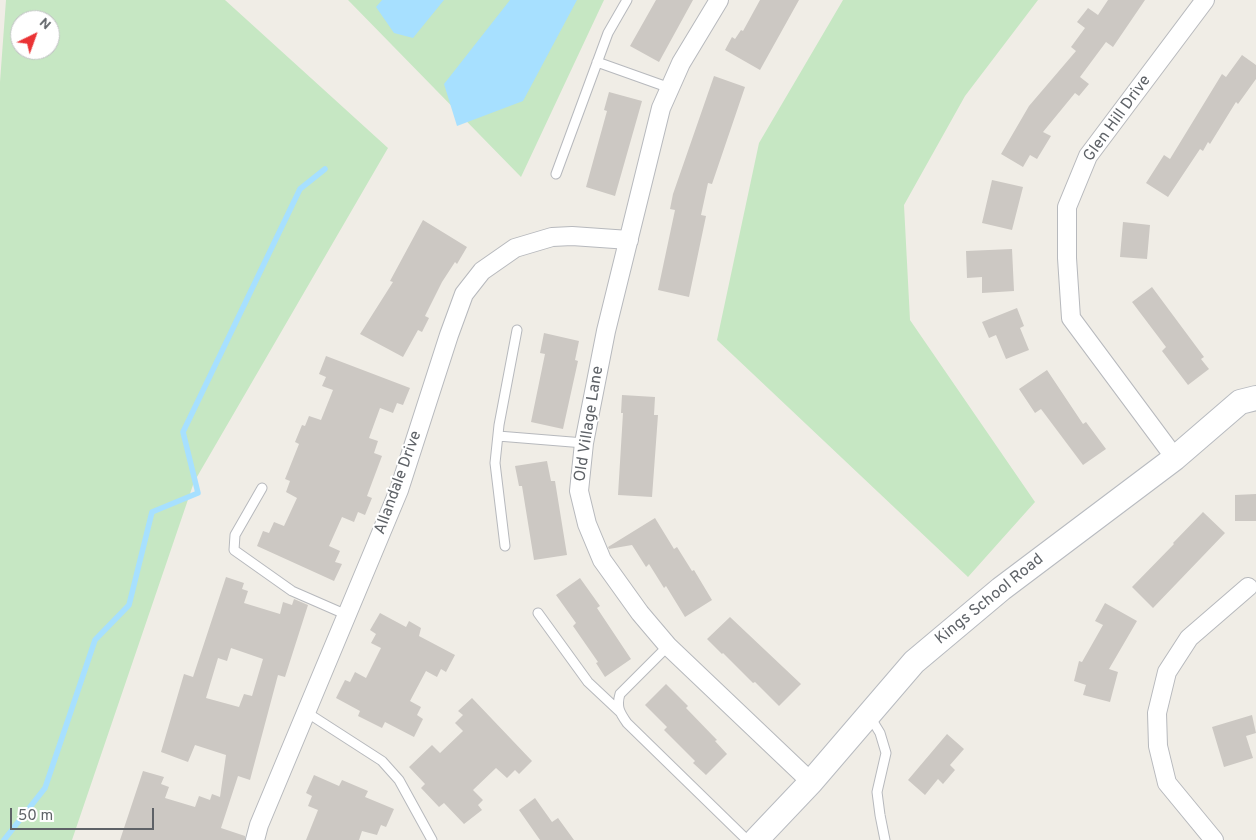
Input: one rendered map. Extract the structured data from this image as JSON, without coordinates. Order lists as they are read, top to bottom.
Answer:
{
  "streets": {
    "street": [
      "Glen Hill Drive",
      "Old Village Lane",
      "Allandale Drive",
      "Kings School Road"
    ]
  },
  "crossings": [
    ["Glen Hill Drive", "Kings School Road"],
    ["Old Village Lane", "Allandale Drive"],
    ["Old Village Lane", "Kings School Road"]
  ],
  "scale_bar": "50 m",
  "north": "top right"
}
